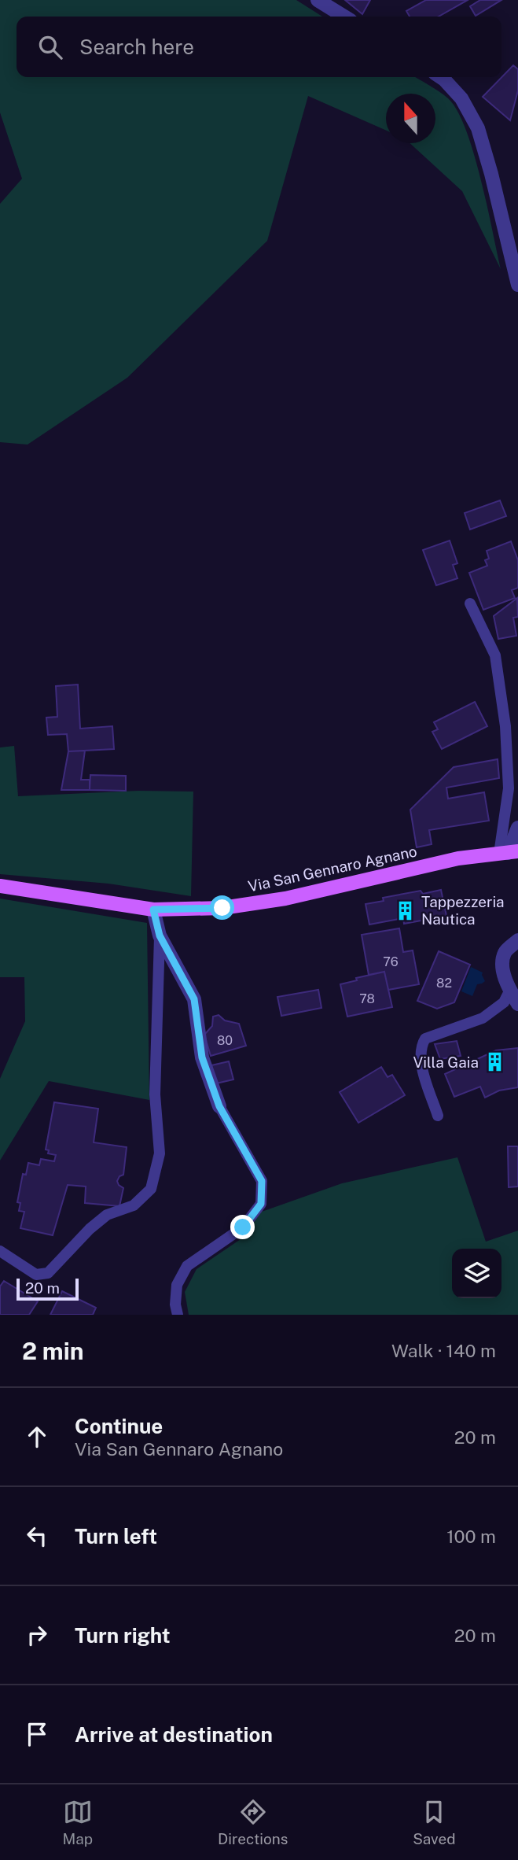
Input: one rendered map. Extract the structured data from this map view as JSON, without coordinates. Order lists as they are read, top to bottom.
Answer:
{
  "streets": {
    "main road": ["Via San Gennaro Agnano"]
  },
  "places": {
    "building": ["Tappezzeria Nautica", "Villa Gaia"]
  },
  "house_numbers": [
    "76",
    "82",
    "78",
    "80"
  ],
  "scale_bar": "20 m",
  "north": "top",
  "page": {
    "search": "Search here",
    "scale": "20 m",
    "heading": ["2 min", "Walk · 140 m"],
    "list": [
      ["Continue", "Via San Gennaro Agnano", "20 m"],
      ["Turn left", "100 m"],
      ["Turn right", "20 m"],
      "Arrive at destination"
    ],
    "nav": ["Map", "Directions", "Saved"]
  }
}
